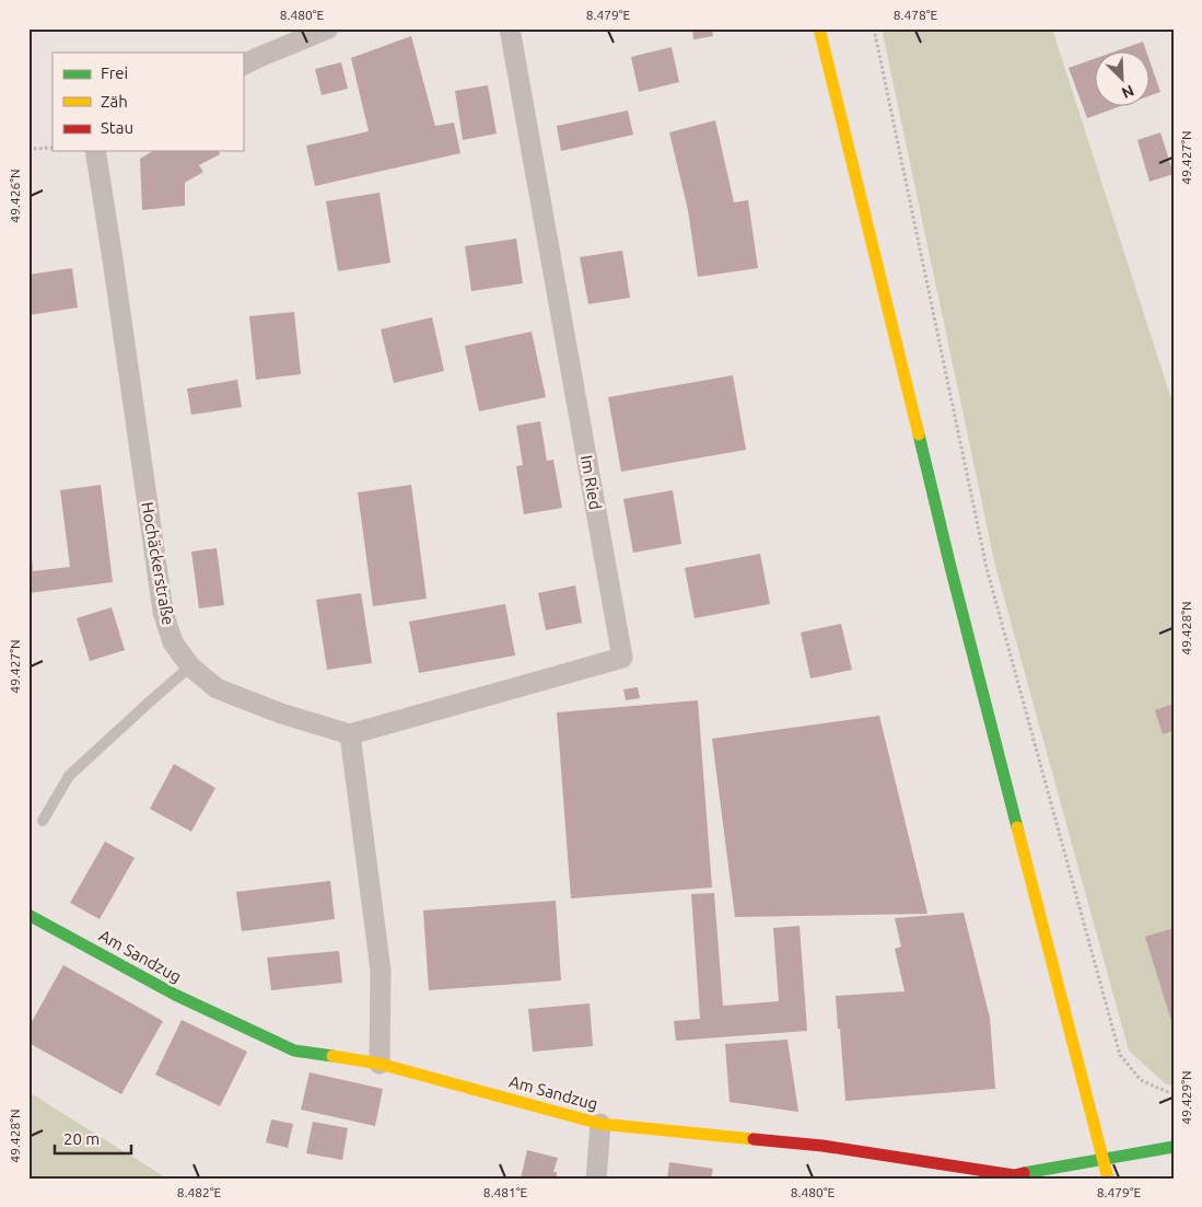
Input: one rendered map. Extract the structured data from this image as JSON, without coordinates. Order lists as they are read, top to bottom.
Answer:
{
  "streets": {
    "street": ["Im Ried", "Hochäckerstraße", "Am Sandzug"]
  },
  "crossings": [
    ["Im Ried", "Hochäckerstraße"]
  ],
  "legend": ["Frei", "Zäh", "Stau"],
  "scale_bar": "20 m",
  "north": "bottom right",
  "coordinates": [
    "8.480°E",
    "8.479°E",
    "8.478°E",
    "49.427°N",
    "49.426°N",
    "49.428°N",
    "49.429°N",
    "8.482°E",
    "8.481°E"
  ]
}
